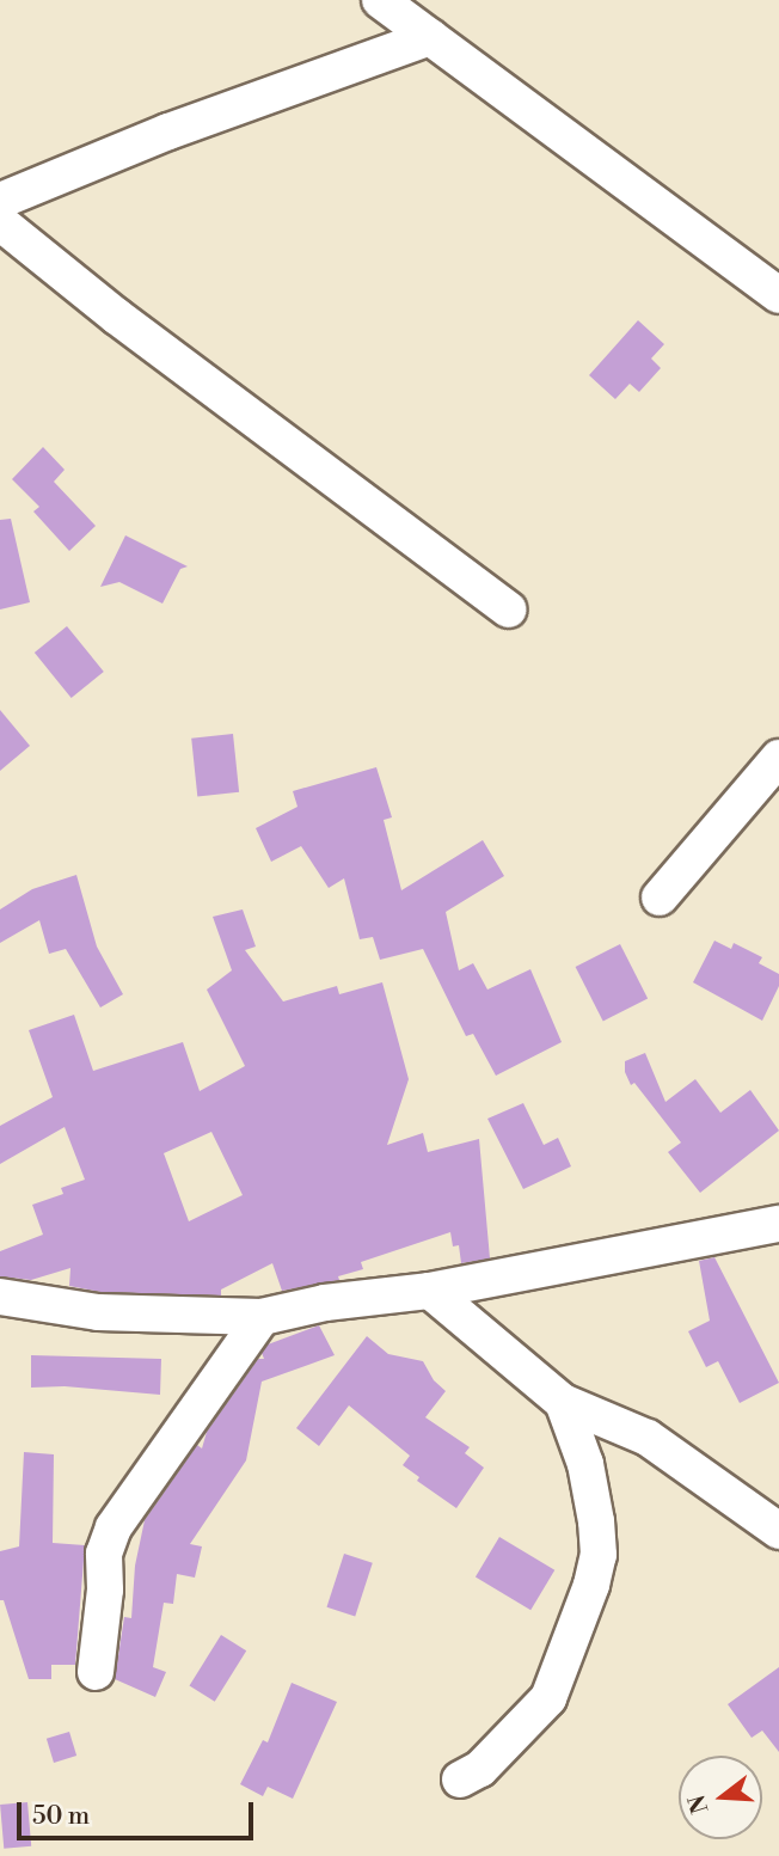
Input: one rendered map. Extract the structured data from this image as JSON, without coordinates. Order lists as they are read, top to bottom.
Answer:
{
  "scale_bar": "50 m",
  "north": "left"
}
